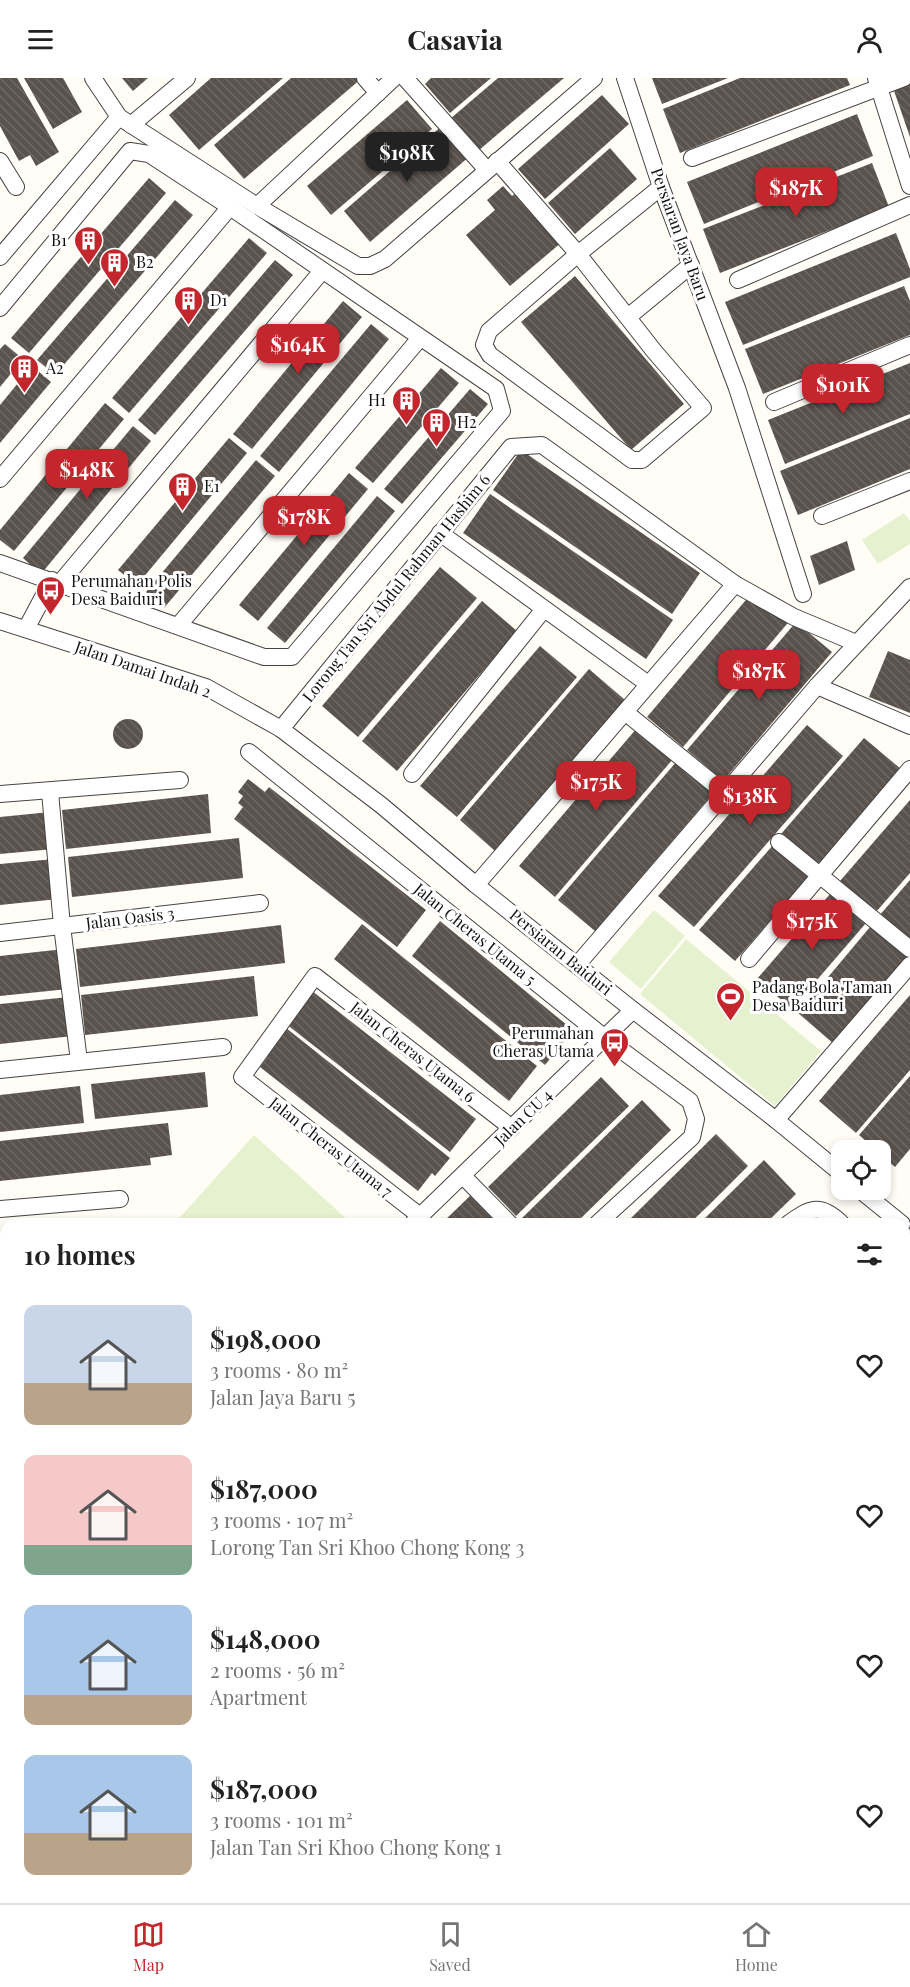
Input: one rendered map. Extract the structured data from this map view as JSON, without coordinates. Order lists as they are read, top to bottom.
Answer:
{
  "streets": {
    "street": [
      "Persiaran Jaya Baru",
      "Lorong Tan Sri Abdul Rahman Hashim 6",
      "Jalan Damai Indah 2",
      "Jalan Oasis 3",
      "Jalan Cheras Utama 5",
      "Persiaran Baiduri",
      "Jalan Cheras Utama 6",
      "Jalan CU 4",
      "Jalan Cheras Utama 7"
    ]
  },
  "crossings": [
    ["Lorong Tan Sri Abdul Rahman Hashim 6", "Jalan Damai Indah 2"],
    ["Lorong Tan Sri Abdul Rahman Hashim 6", "Persiaran Baiduri"],
    ["Jalan Damai Indah 2", "Persiaran Baiduri"],
    ["Jalan Cheras Utama 5", "Jalan CU 4"],
    ["Persiaran Baiduri", "Jalan CU 4"],
    ["Jalan Cheras Utama 6", "Jalan CU 4"],
    ["Jalan Cheras Utama 6", "Jalan Cheras Utama 7"]
  ],
  "places": {
    "building": [
      "B1",
      "B2",
      "D1",
      "A2",
      "H1",
      "H2",
      "E1"
    ],
    "bus stop": ["Perumahan Polis Desa Baiduri", "Perumahan Cheras Utama"],
    "sports": ["Padang Bola Taman Desa Baiduri"]
  },
  "page": {
    "header": "Casavia",
    "price": [
      "$198K",
      "$187K",
      "$164K",
      "$101K",
      "$148K",
      "$178K",
      "$187K",
      "$175K",
      "$138K",
      "$175K"
    ],
    "heading": "10 homes",
    "list": [
      {
        "name": "$198,000",
        "note": "3 rooms · 80 m² · Jalan Jaya Baru 5"
      },
      {
        "name": "$187,000",
        "note": "3 rooms · 107 m² · Lorong Tan Sri Khoo Chong Kong 3"
      },
      {
        "name": "$148,000",
        "note": "2 rooms · 56 m² · Apartment"
      },
      {
        "name": "$187,000",
        "note": "3 rooms · 101 m² · Jalan Tan Sri Khoo Chong Kong 1"
      }
    ],
    "tabs": ["Map", "Saved", "Home"]
  }
}
